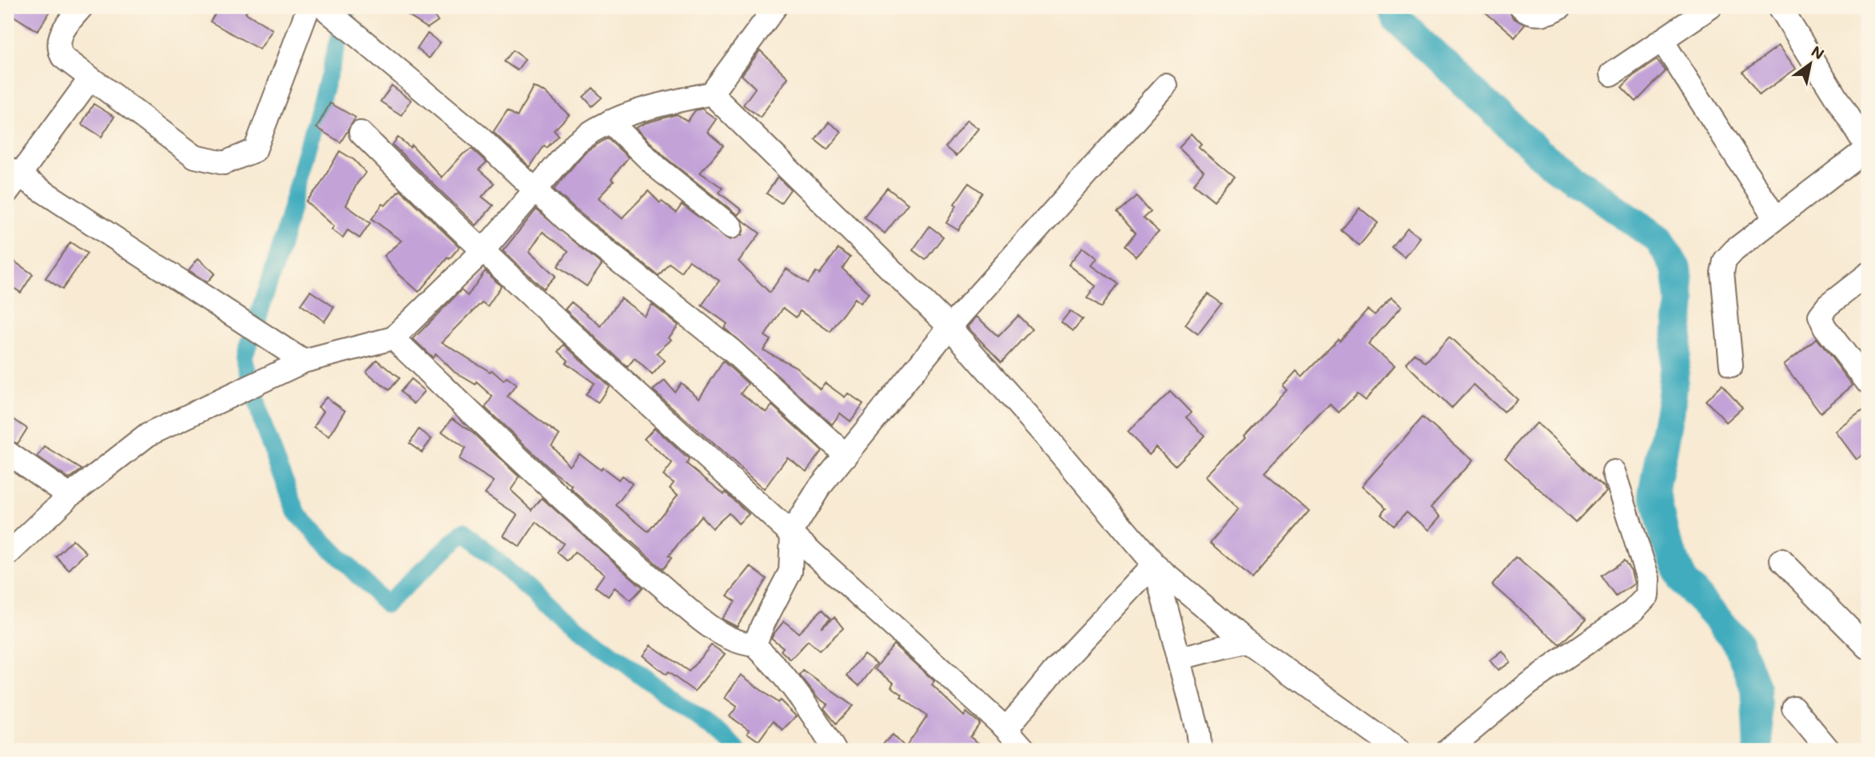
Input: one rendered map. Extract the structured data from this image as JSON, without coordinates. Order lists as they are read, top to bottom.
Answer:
{
  "north": "top right"
}
